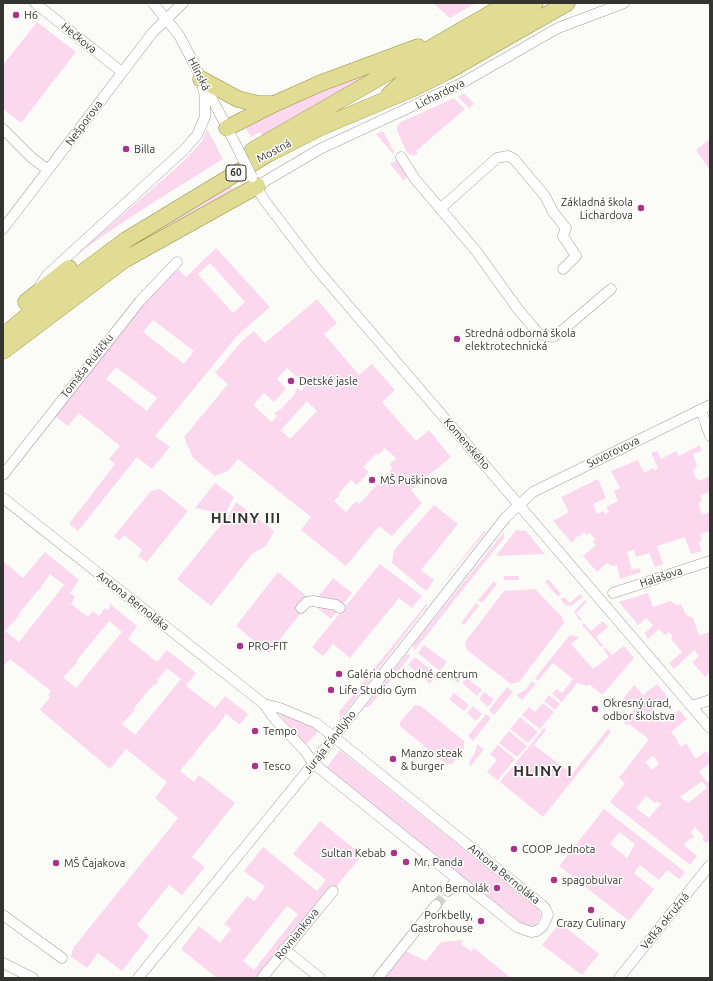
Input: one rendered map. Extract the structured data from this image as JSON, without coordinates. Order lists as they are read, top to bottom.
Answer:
{
  "streets": {
    "main road": ["Mostná", "60"],
    "street": [
      "Hečkova",
      "Hlinská",
      "Lichardova",
      "Nešporova",
      "Tomáša Ružičku",
      "Komenského",
      "Suvorovova",
      "Halašova",
      "Antona Bernoláka",
      "Juraja Fándlyho",
      "Veľká okružná",
      "Rovniankova"
    ]
  },
  "crossings": [
    ["Hečkova", "Nešporova"],
    ["Hlinská", "Nešporova"],
    ["Hlinská", "Komenského"],
    ["Lichardova", "Komenského"],
    ["Komenského", "Suvorovova"],
    ["Komenského", "Juraja Fándlyho"],
    ["Suvorovova", "Juraja Fándlyho"],
    ["Antona Bernoláka", "Juraja Fándlyho"]
  ],
  "districts": ["HLINY III", "HLINY I"],
  "places": [
    "H6",
    "Billa",
    "Základná škola Lichardova",
    "Stredná odborná škola elektrotechnická",
    "Detské jasle",
    "MŠ Puškinova",
    "PRO-FIT",
    "Galéria obchodné centrum",
    "Life Studio Gym",
    "Okresný úrad, odbor školstva",
    "Tempo",
    "Manzo steak & burger",
    "Tesco",
    "COOP Jednota",
    "Sultan Kebab",
    "Mr. Panda",
    "MŠ Čajakova",
    "spagobulvar",
    "Anton Bernolák",
    "Crazy Culinary",
    "Porkbelly, Gastrohouse"
  ]
}
